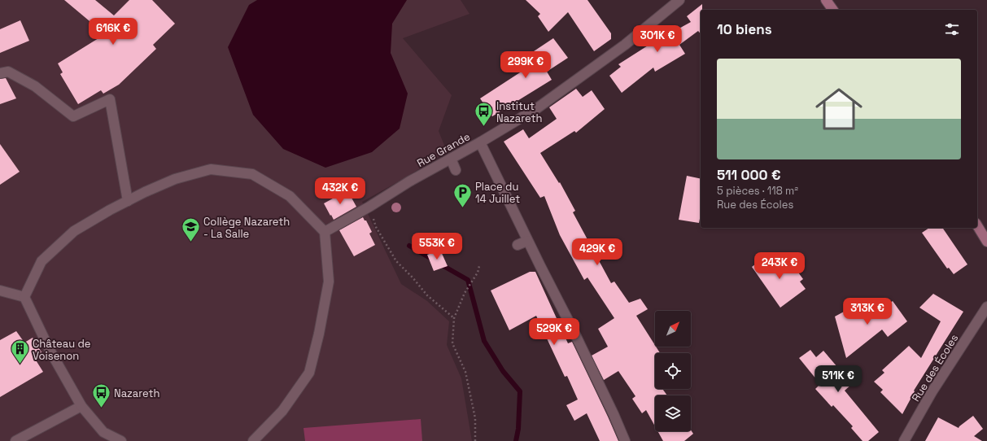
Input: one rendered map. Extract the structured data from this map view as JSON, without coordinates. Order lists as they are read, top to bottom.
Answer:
{
  "streets": {
    "street": ["Rue Grande", "Rue des Écoles"]
  },
  "places": {
    "bus stop": ["Institut Nazareth", "Nazareth"],
    "parking": ["Place du 14 Juillet"],
    "school or university": ["Collège Nazareth - La Salle"],
    "building": ["Château de Voisenon"]
  },
  "north": "top right",
  "page": {
    "heading": "10 biens",
    "price": [
      "616K €",
      "301K €",
      "299K €",
      "432K €",
      "553K €",
      "429K €",
      "243K €",
      "313K €",
      "529K €",
      "511K €"
    ],
    "list": [
      {
        "name": "511 000 €",
        "note": "5 pièces · 118 m² · Rue des Écoles"
      }
    ]
  }
}
